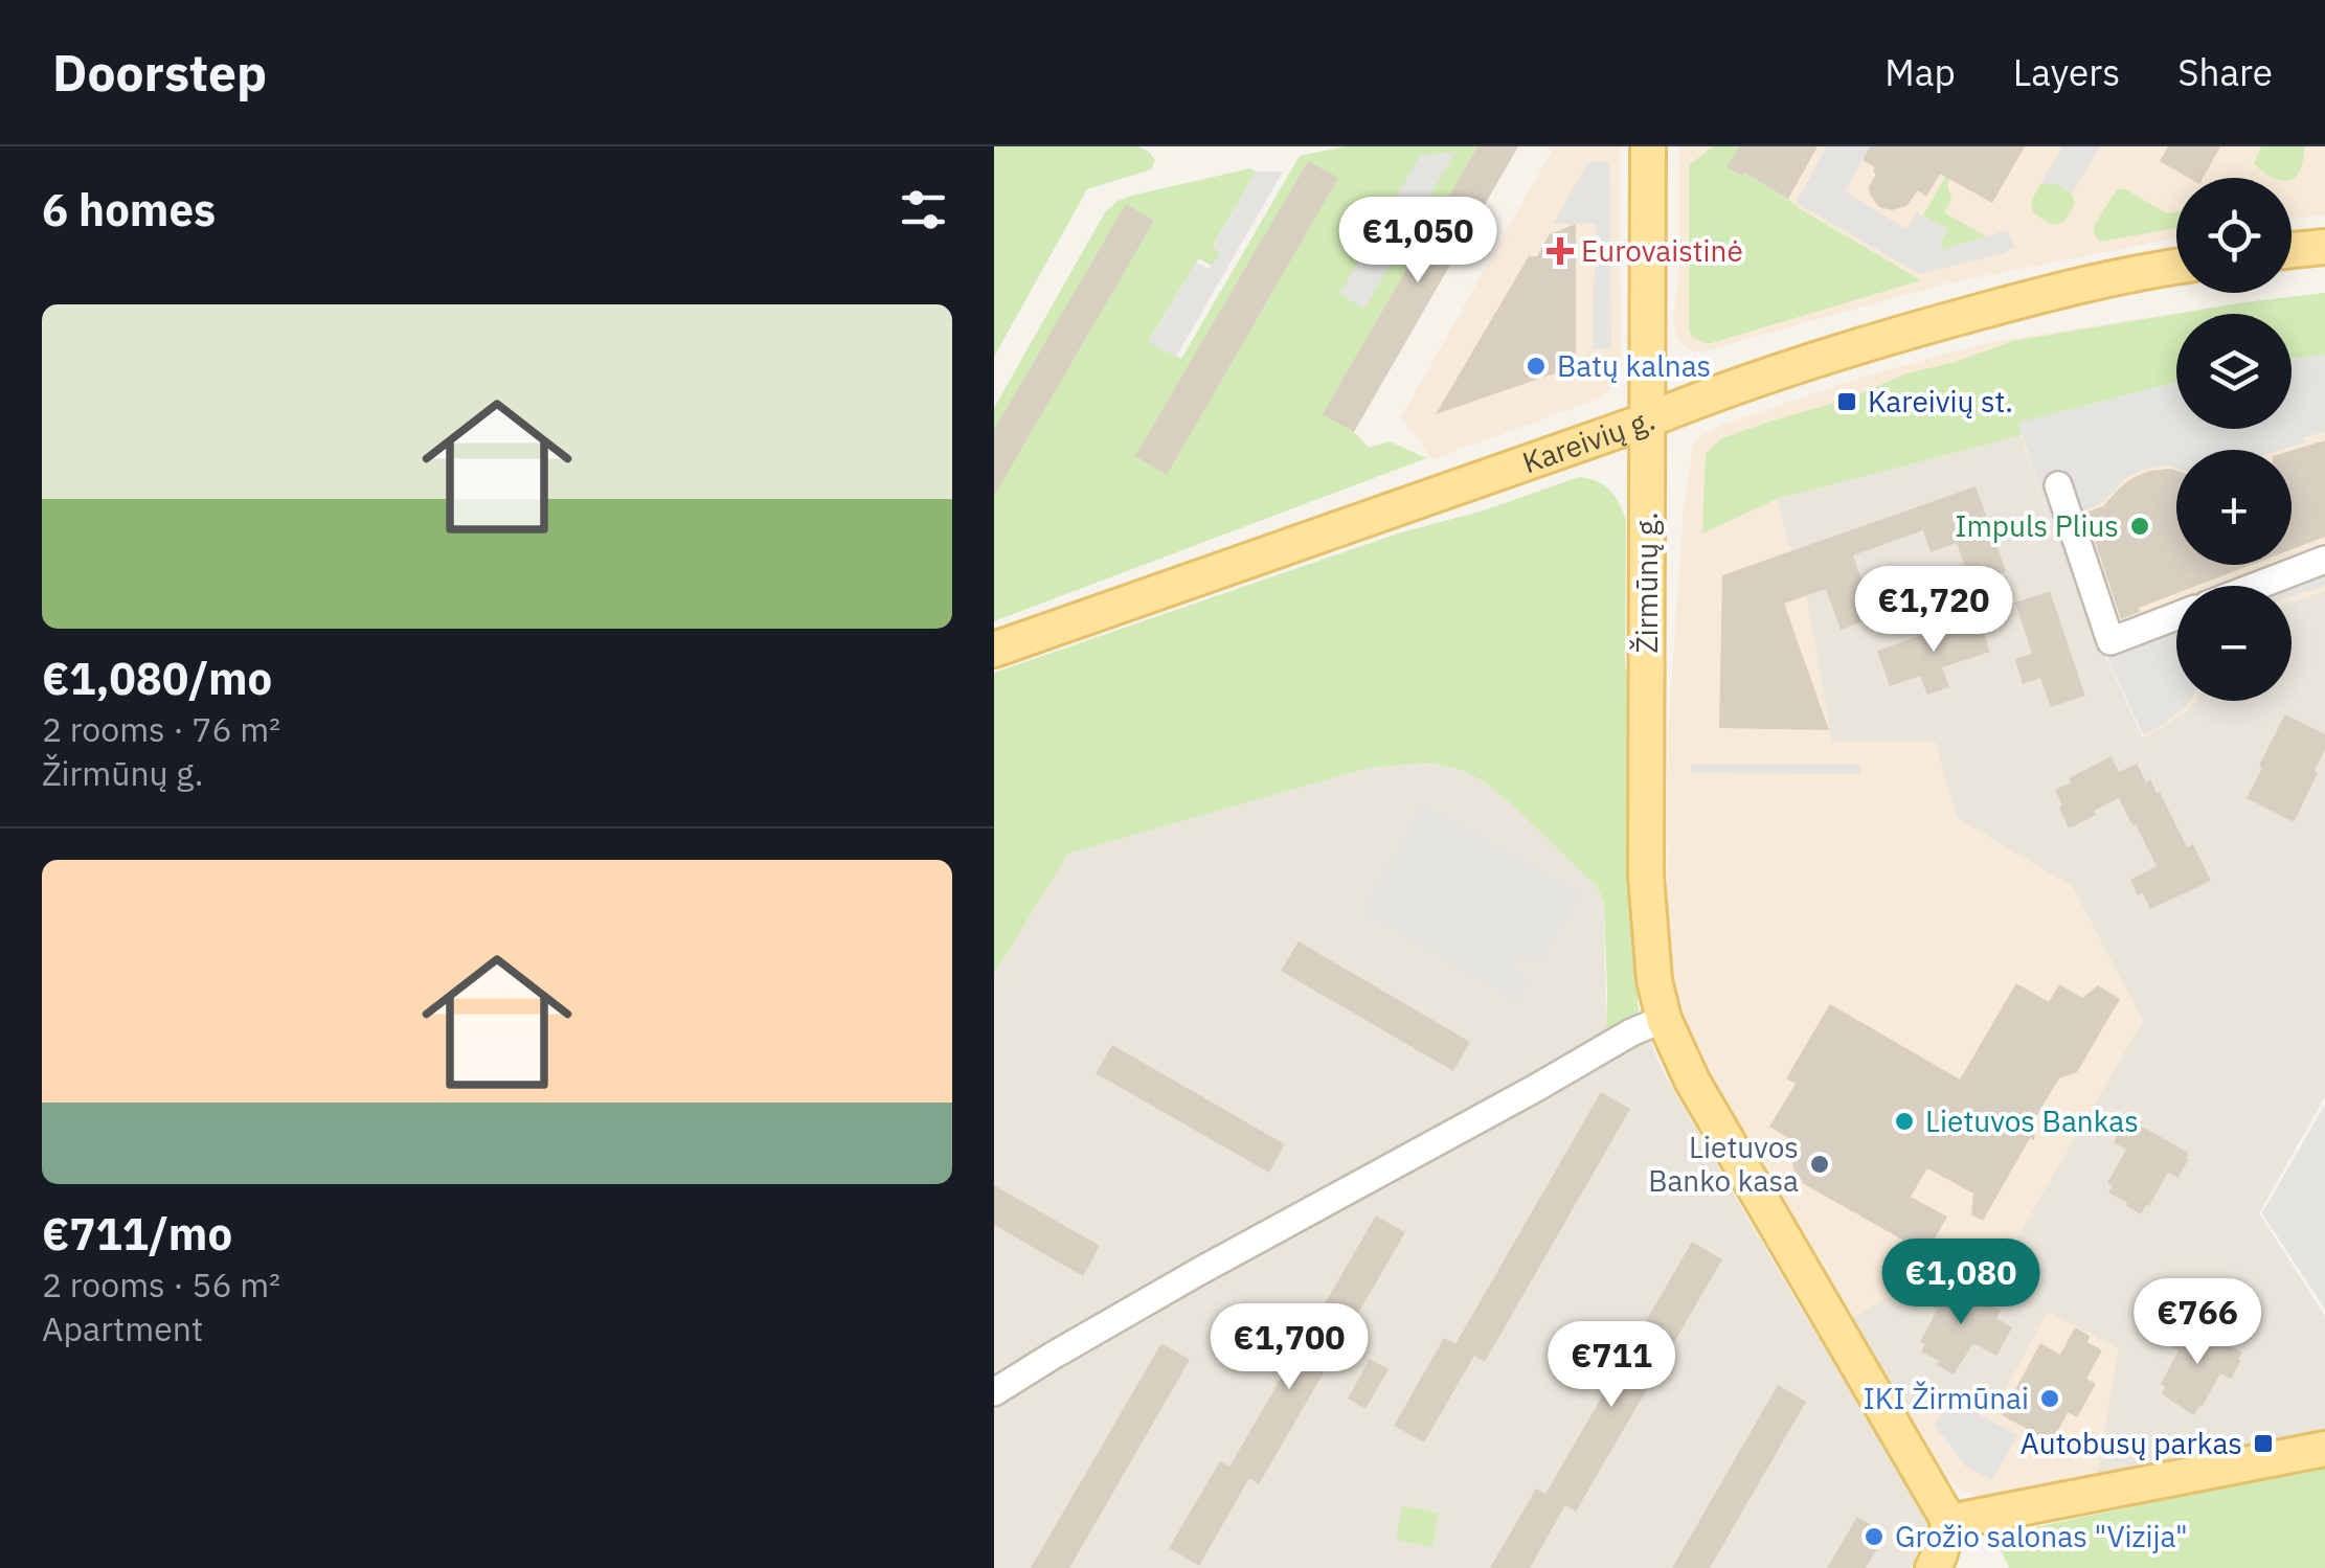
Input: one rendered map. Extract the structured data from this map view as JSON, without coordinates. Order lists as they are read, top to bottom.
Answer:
{
  "streets": {
    "main road": ["Kareivių g.", "Žirmūnų g."]
  },
  "crossings": [
    ["Kareivių g.", "Žirmūnų g."]
  ],
  "places": {
    "health": ["Eurovaistinė"],
    "other": [
      "Batų kalnas",
      "Impuls Plius",
      "Lietuvos Bankas",
      "Lietuvos Banko kasa",
      "IKI Žirmūnai",
      "Grožio salonas \"Vizija\""
    ],
    "transit": ["Kareivių st.", "Autobusų parkas"]
  },
  "page": {
    "header": "Doorstep",
    "nav": ["Map", "Layers", "Share"],
    "heading": "6 homes",
    "map_buttons": ["+", "−"],
    "price": [
      "€1,050",
      "€1,720",
      "€1,080",
      "€766",
      "€1,700",
      "€711"
    ],
    "list": [
      {
        "name": "€1,080/mo",
        "note": "2 rooms · 76 m² · Žirmūnų g."
      },
      {
        "name": "€711/mo",
        "note": "2 rooms · 56 m² · Apartment"
      }
    ]
  }
}
